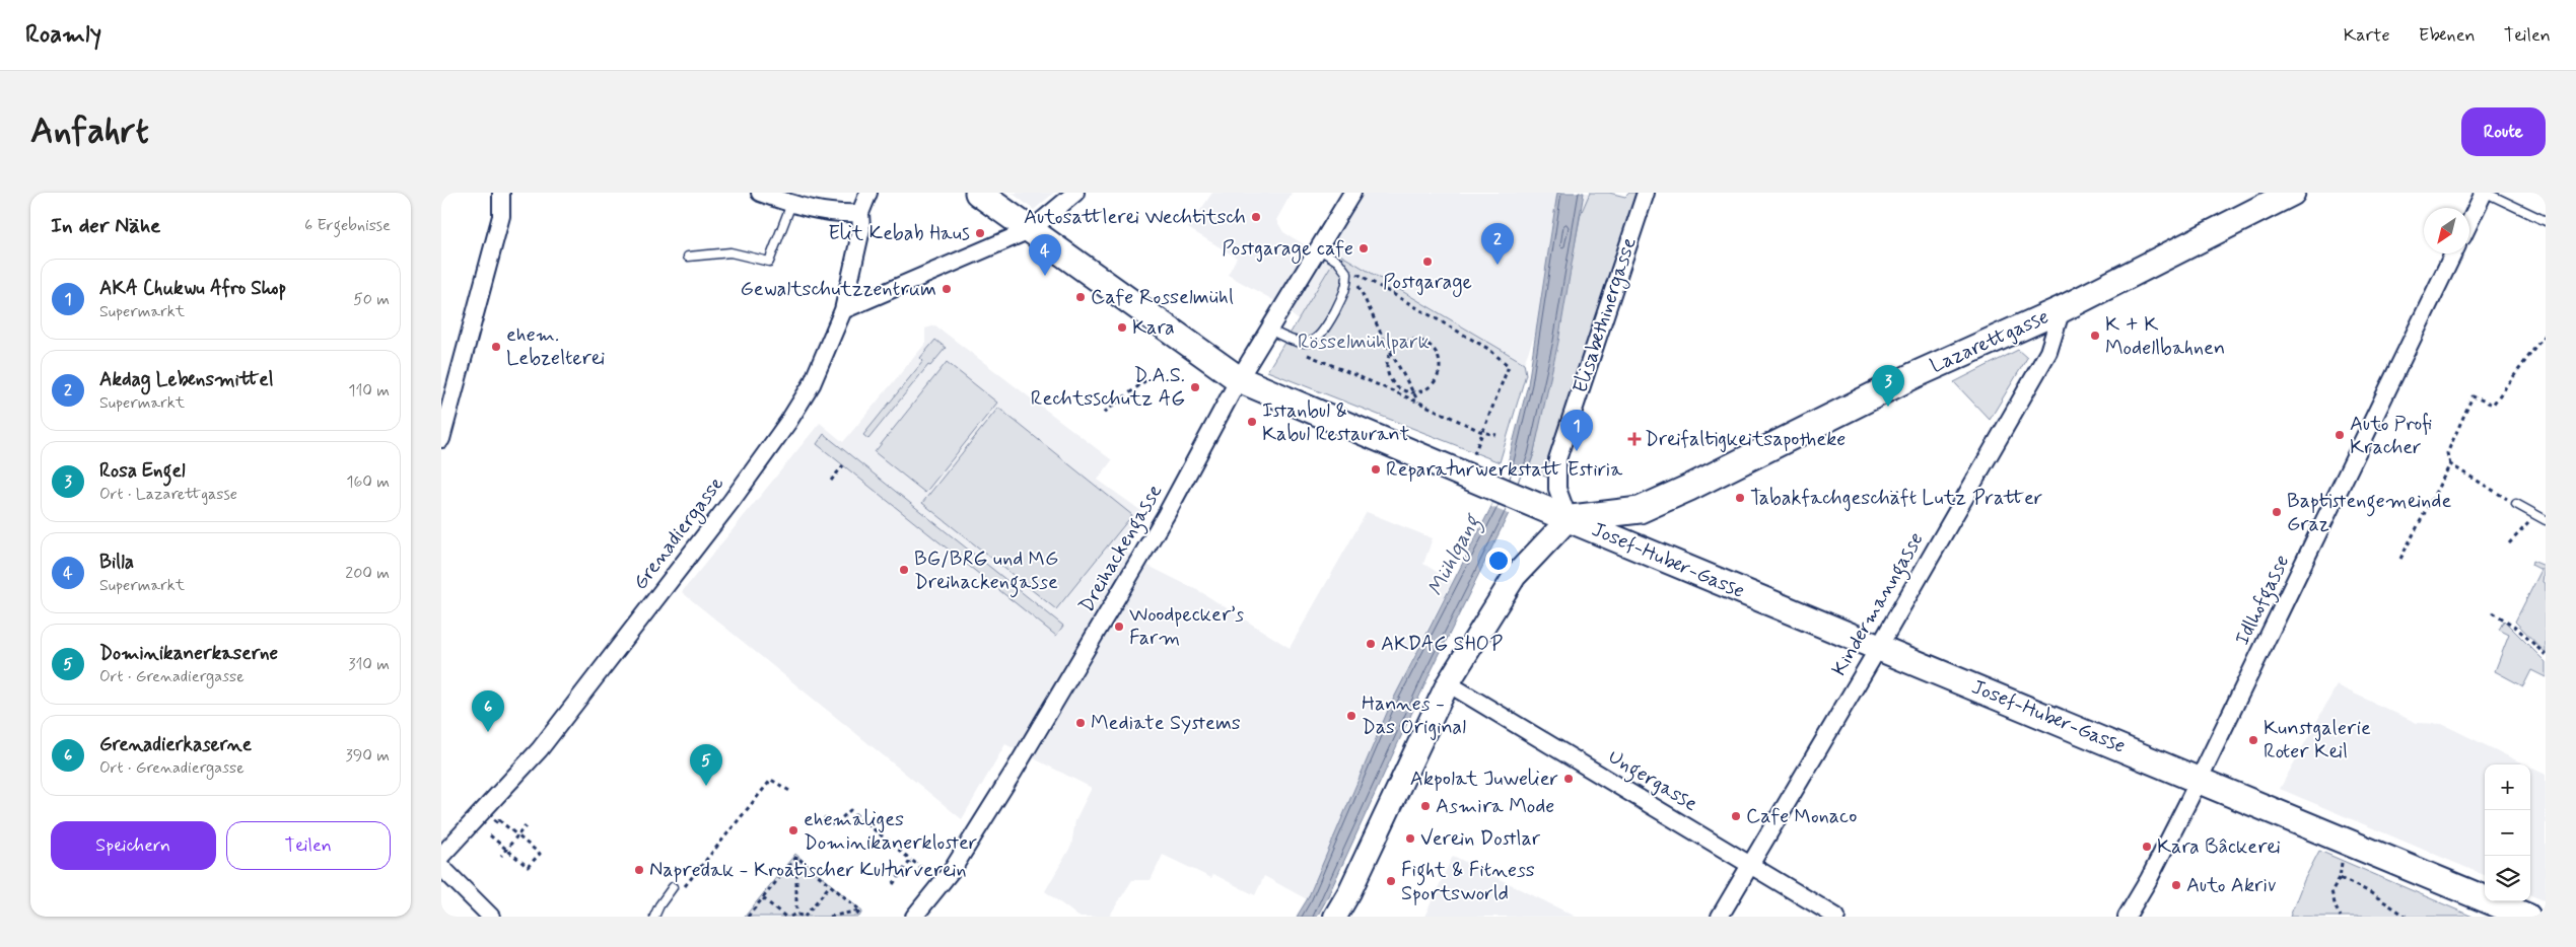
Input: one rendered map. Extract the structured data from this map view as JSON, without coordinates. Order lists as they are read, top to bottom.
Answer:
{
  "streets": {
    "main road": ["Lazarettgasse", "Josef-Huber-Gasse"],
    "street": [
      "Elisabethinergasse",
      "Grenadiergasse",
      "Dreihackengasse",
      "Idlhofgasse",
      "Kindermanngasse",
      "Ungergasse"
    ]
  },
  "crossings": [
    ["Elisabethinergasse", "Lazarettgasse"],
    ["Elisabethinergasse", "Josef-Huber-Gasse"],
    ["Lazarettgasse", "Josef-Huber-Gasse"],
    ["Lazarettgasse", "Kindermanngasse"],
    ["Dreihackengasse", "Josef-Huber-Gasse"],
    ["Josef-Huber-Gasse", "Idlhofgasse"],
    ["Josef-Huber-Gasse", "Kindermanngasse"],
    ["Kindermanngasse", "Ungergasse"]
  ],
  "water": ["Mühlgang"],
  "parks": ["Rösselmühlpark"],
  "places": {
    "other": [
      "Autosattlerei Wechtitsch",
      "Elit Kebab Haus",
      "Postgarage cafe",
      "Postgarage",
      "Gewaltschutzzentrum",
      "Cafe Rosselmühl",
      "Kara",
      "K + K Modellbahnen",
      "ehem. Lebzelterei",
      "D.A.S. Rechtsschutz AG",
      "Istanbul & Kabul Restaurant",
      "Auto Profi Kracher",
      "Reparaturwerkstatt Estiria",
      "Tabakfachgeschäft Lutz Pratter",
      "Baptistengemeinde Graz",
      "BG/BRG und MG Dreihackengasse",
      "Woodpecker’s Farm",
      "AKDAG SHOP",
      "Hannes - Das Original",
      "Mediate Systems",
      "Kunstgalerie Roter Keil",
      "Akpolat Juwelier",
      "Asmira Mode",
      "Cafe Monaco",
      "ehemaliges Dominikanerkloster",
      "Verein Dostlar",
      "Kara Bâckerei",
      "Napredak - Kroatischer Kulturverein",
      "Fight & Fitness Sportsworld",
      "Auto Akriv"
    ],
    "health": ["Dreifaltigkeitsapotheke"]
  },
  "north": "bottom left",
  "page": {
    "header": "Roamly",
    "nav": ["Karte", "Ebenen", "Teilen"],
    "buttons": [
      "Route",
      ["Speichern", "Teilen"]
    ],
    "title": "Anfahrt",
    "heading": ["In der Nähe", "6 Ergebnisse"],
    "pins": [
      "2",
      "4",
      "3",
      "1",
      "6",
      "5"
    ],
    "list": [
      {
        "mark": "1",
        "name": "AKA Chukwu Afro Shop",
        "note": "Supermarkt",
        "value": "50 m"
      },
      {
        "mark": "2",
        "name": "Akdag Lebensmittel",
        "note": "Supermarkt",
        "value": "110 m"
      },
      {
        "mark": "3",
        "name": "Rosa Engel",
        "note": "Ort · Lazarettgasse",
        "value": "160 m"
      },
      {
        "mark": "4",
        "name": "Billa",
        "note": "Supermarkt",
        "value": "200 m"
      },
      {
        "mark": "5",
        "name": "Dominikanerkaserne",
        "note": "Ort · Grenadiergasse",
        "value": "310 m"
      },
      {
        "mark": "6",
        "name": "Grenadierkaserne",
        "note": "Ort · Grenadiergasse",
        "value": "390 m"
      }
    ],
    "map_buttons": ["+", "−"]
  }
}
